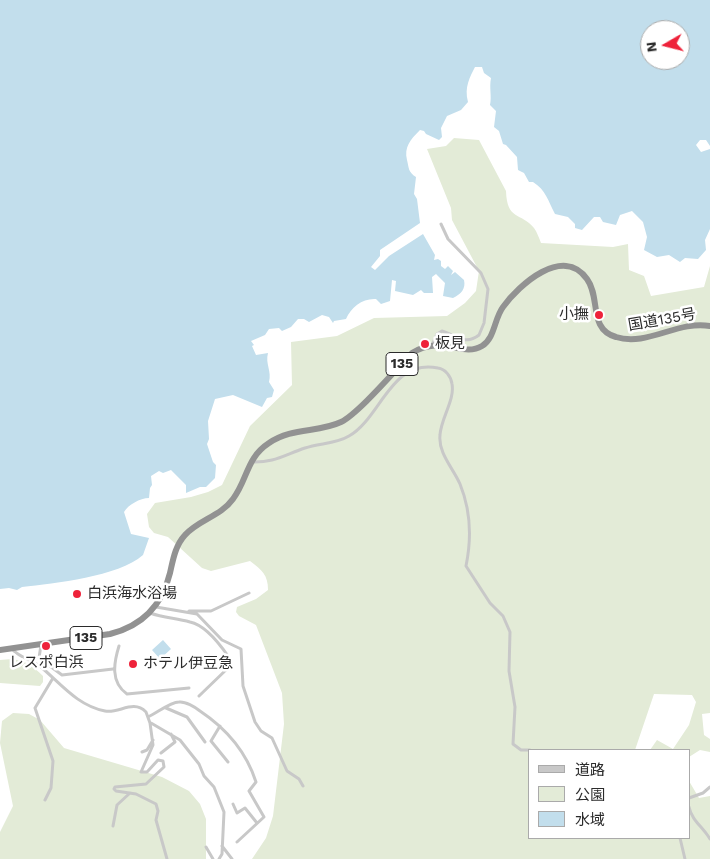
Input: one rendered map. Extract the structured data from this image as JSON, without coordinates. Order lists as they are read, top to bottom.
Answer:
{
  "streets": {
    "highway": ["国道135号", "135"]
  },
  "crossings": [
    ["国道135号", "135"]
  ],
  "places": [
    "小撫",
    "板見",
    "白浜海水浴場",
    "レスポ白浜",
    "ホテル伊豆急"
  ],
  "legend": ["道路", "公園", "水域"],
  "north": "left"
}
